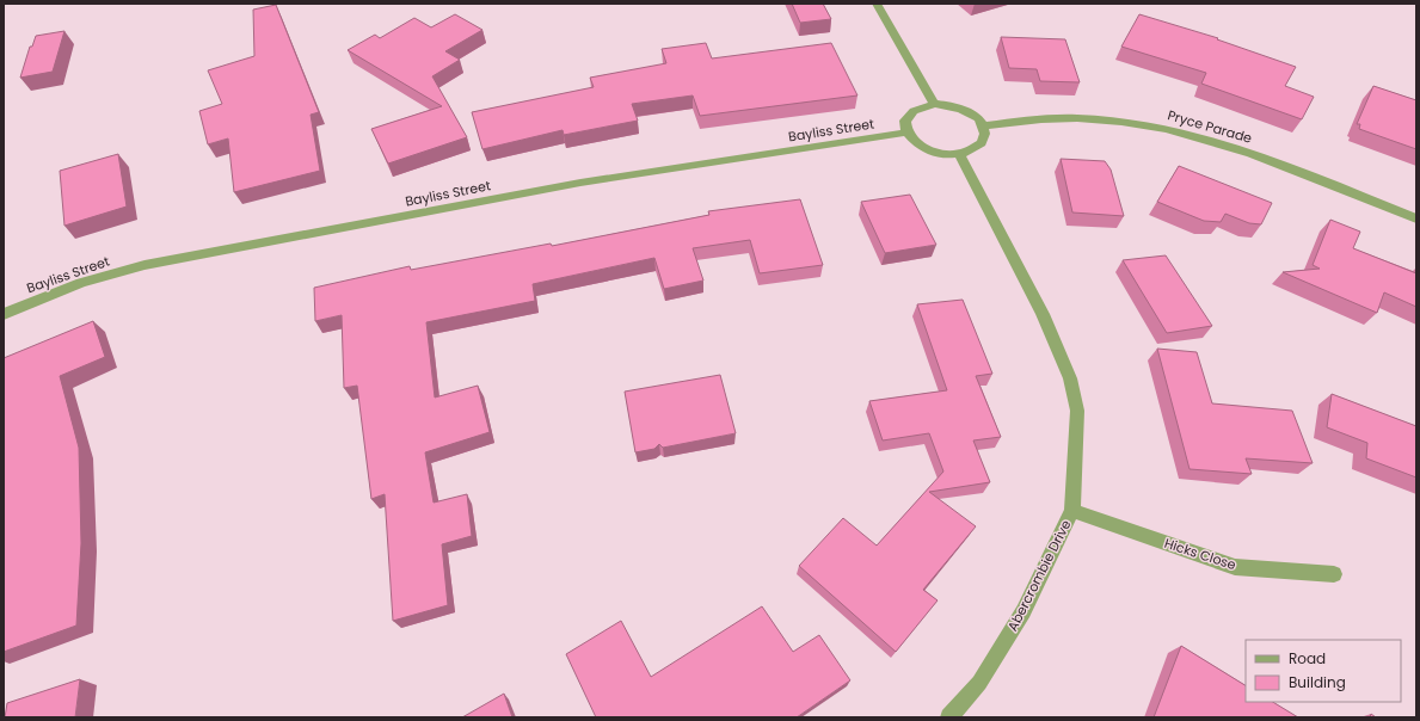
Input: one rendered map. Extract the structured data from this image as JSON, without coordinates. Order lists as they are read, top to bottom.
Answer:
{
  "streets": {
    "street": [
      "Pryce Parade",
      "Bayliss Street",
      "Hicks Close",
      "Abercrombie Drive"
    ]
  },
  "crossings": [
    ["Pryce Parade", "Bayliss Street"],
    ["Pryce Parade", "Abercrombie Drive"],
    ["Bayliss Street", "Abercrombie Drive"],
    ["Hicks Close", "Abercrombie Drive"]
  ],
  "legend": ["Road", "Building"]
}
